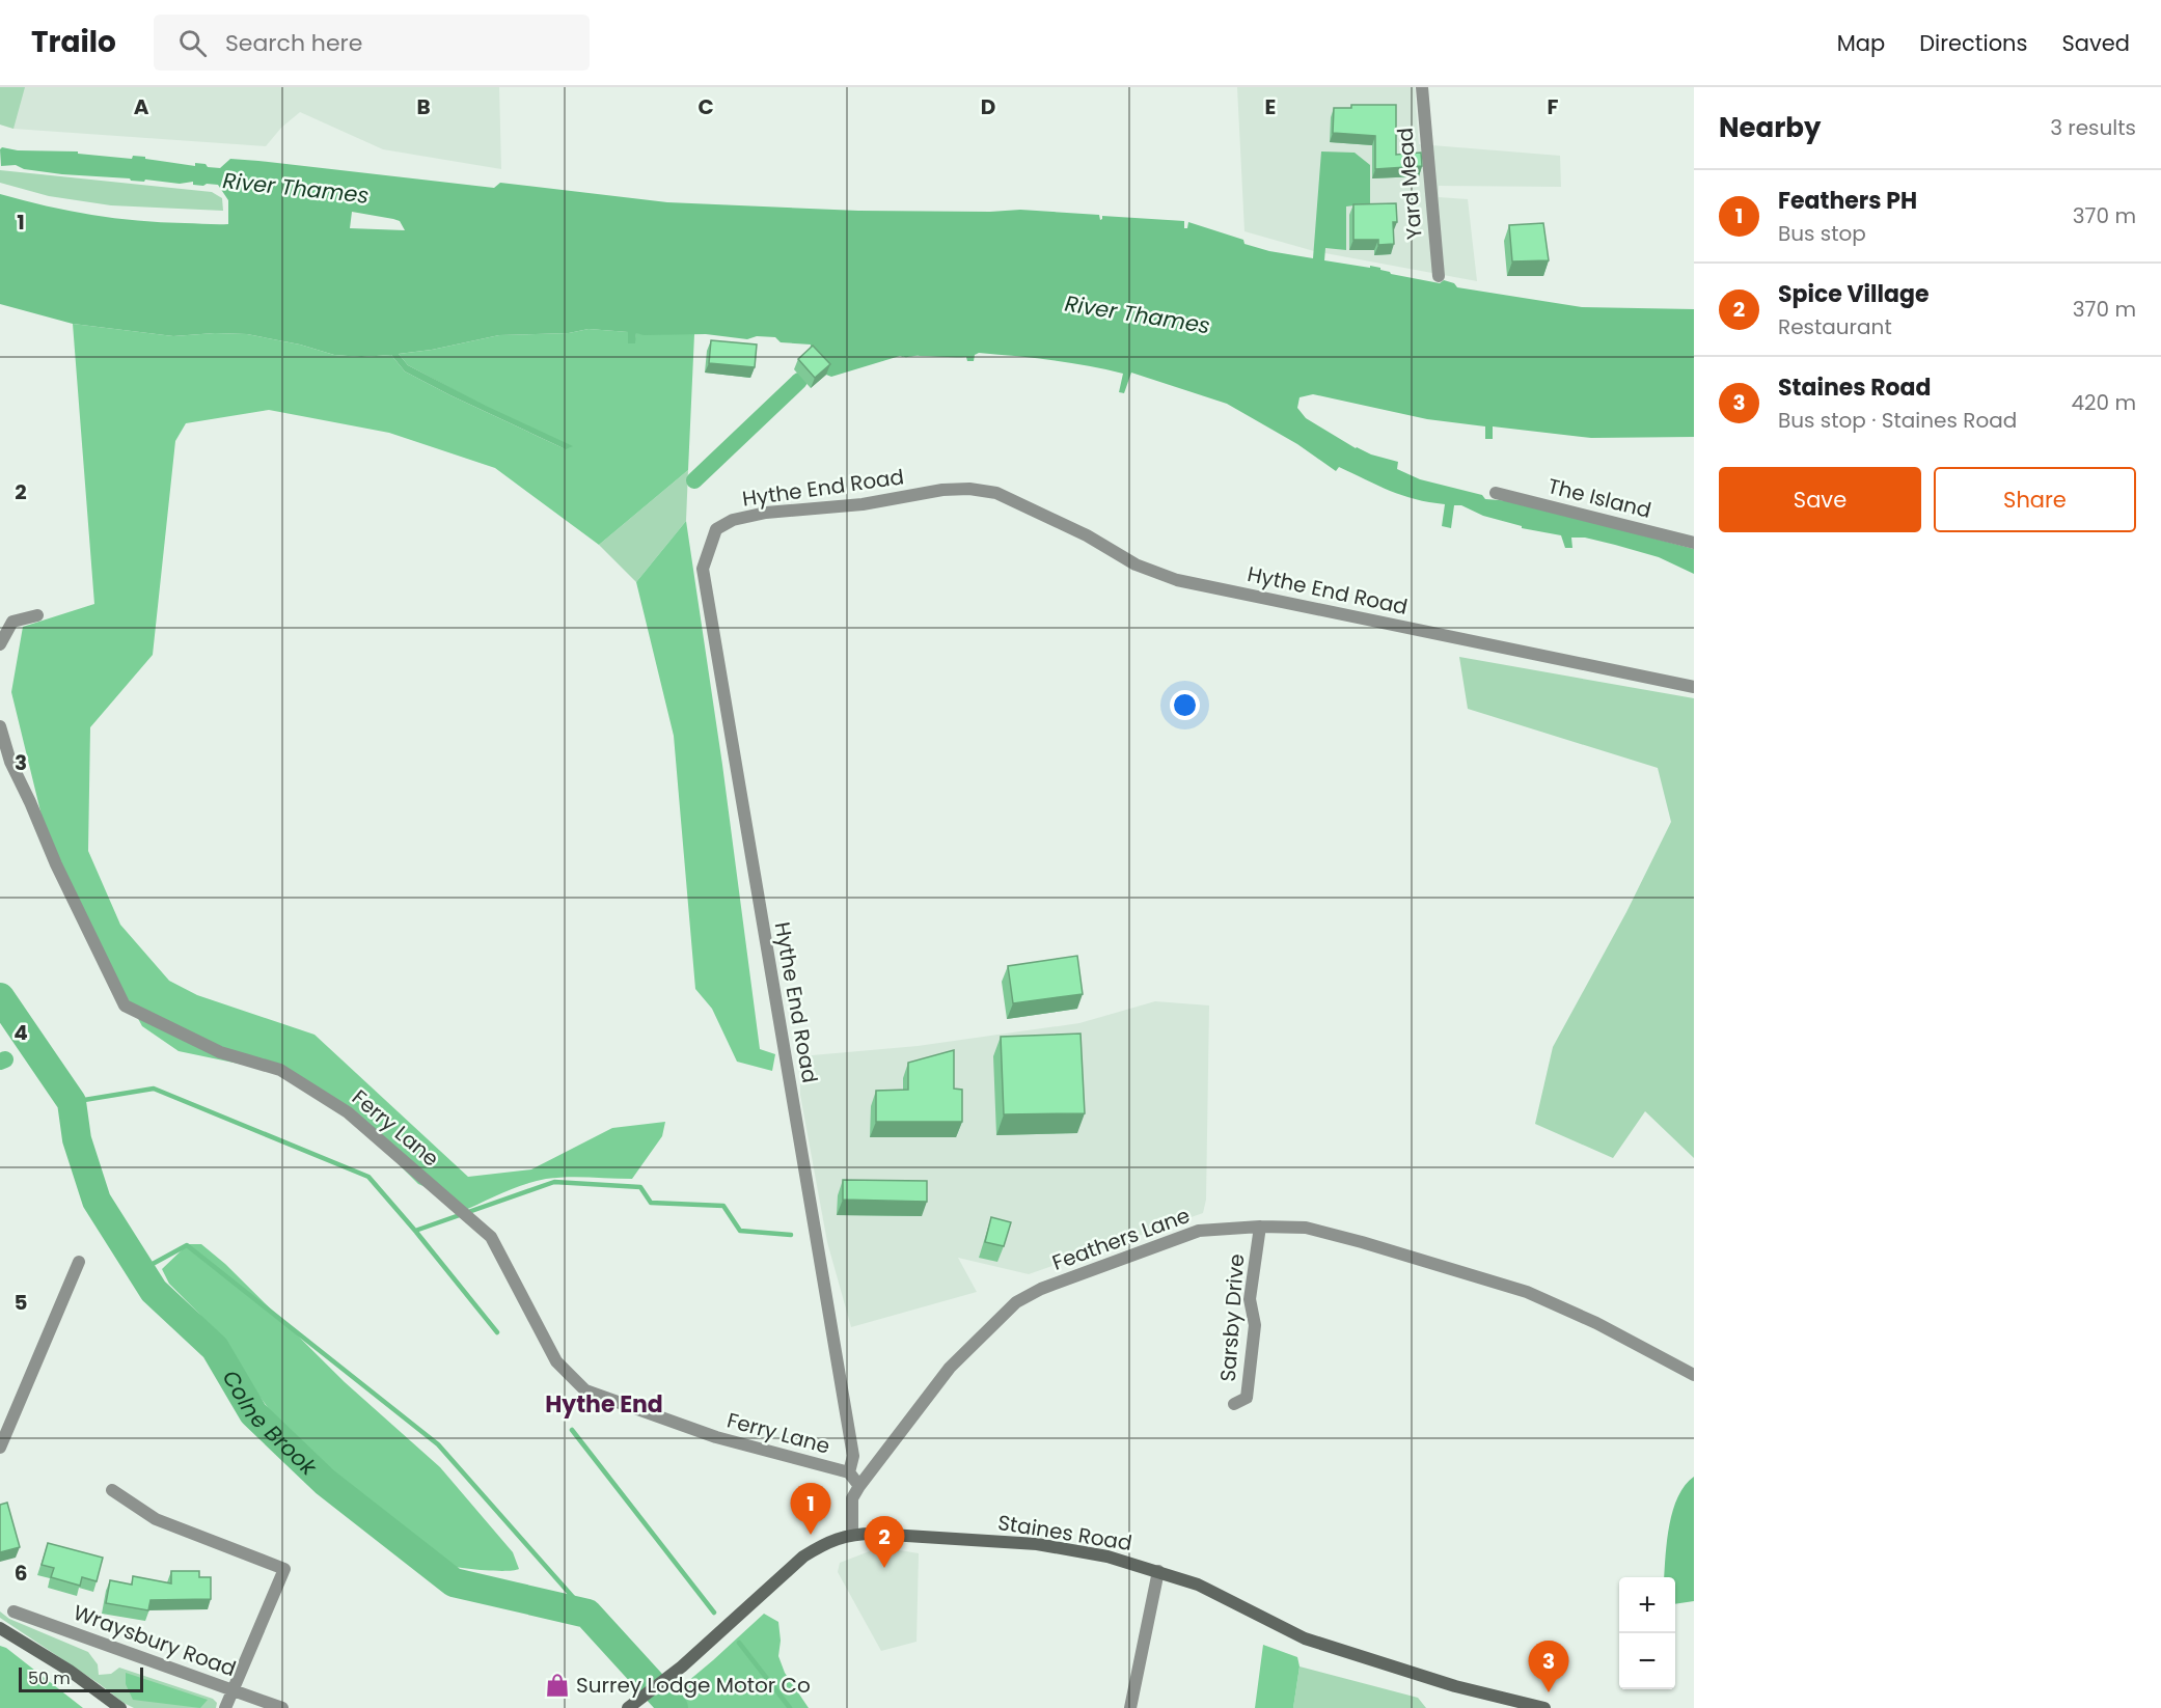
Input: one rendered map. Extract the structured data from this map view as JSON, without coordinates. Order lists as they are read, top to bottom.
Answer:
{
  "streets": {
    "main road": ["Staines Road"],
    "street": [
      "Yard Mead",
      "Hythe End Road",
      "The Island",
      "Ferry Lane",
      "Feathers Lane",
      "Sarsby Drive",
      "Wraysbury Road"
    ]
  },
  "crossings": [
    ["Hythe End Road", "Ferry Lane"],
    ["Feathers Lane", "Sarsby Drive"],
    ["Feathers Lane", "Staines Road"]
  ],
  "districts": ["Hythe End"],
  "water": ["River Thames", "Colne Brook"],
  "places": {
    "shop": ["Surrey Lodge Motor Co"]
  },
  "scale_bar": "50 m",
  "page": {
    "header": "Trailo",
    "search": "Search here",
    "nav": ["Map", "Directions", "Saved"],
    "heading": ["Nearby", "3 results"],
    "list": [
      {
        "mark": "1",
        "name": "Feathers PH",
        "note": "Bus stop",
        "value": "370 m"
      },
      {
        "mark": "2",
        "name": "Spice Village",
        "note": "Restaurant",
        "value": "370 m"
      },
      {
        "mark": "3",
        "name": "Staines Road",
        "note": "Bus stop · Staines Road",
        "value": "420 m"
      }
    ],
    "buttons": ["Save", "Share"],
    "pins": ["1", "2", "3"],
    "map_buttons": ["+", "−"],
    "scale": "50 m"
  },
  "grid": {
    "columns": [
      "A",
      "B",
      "C",
      "D",
      "E",
      "F"
    ],
    "rows": [
      "1",
      "2",
      "3",
      "4",
      "5",
      "6"
    ]
  }
}
